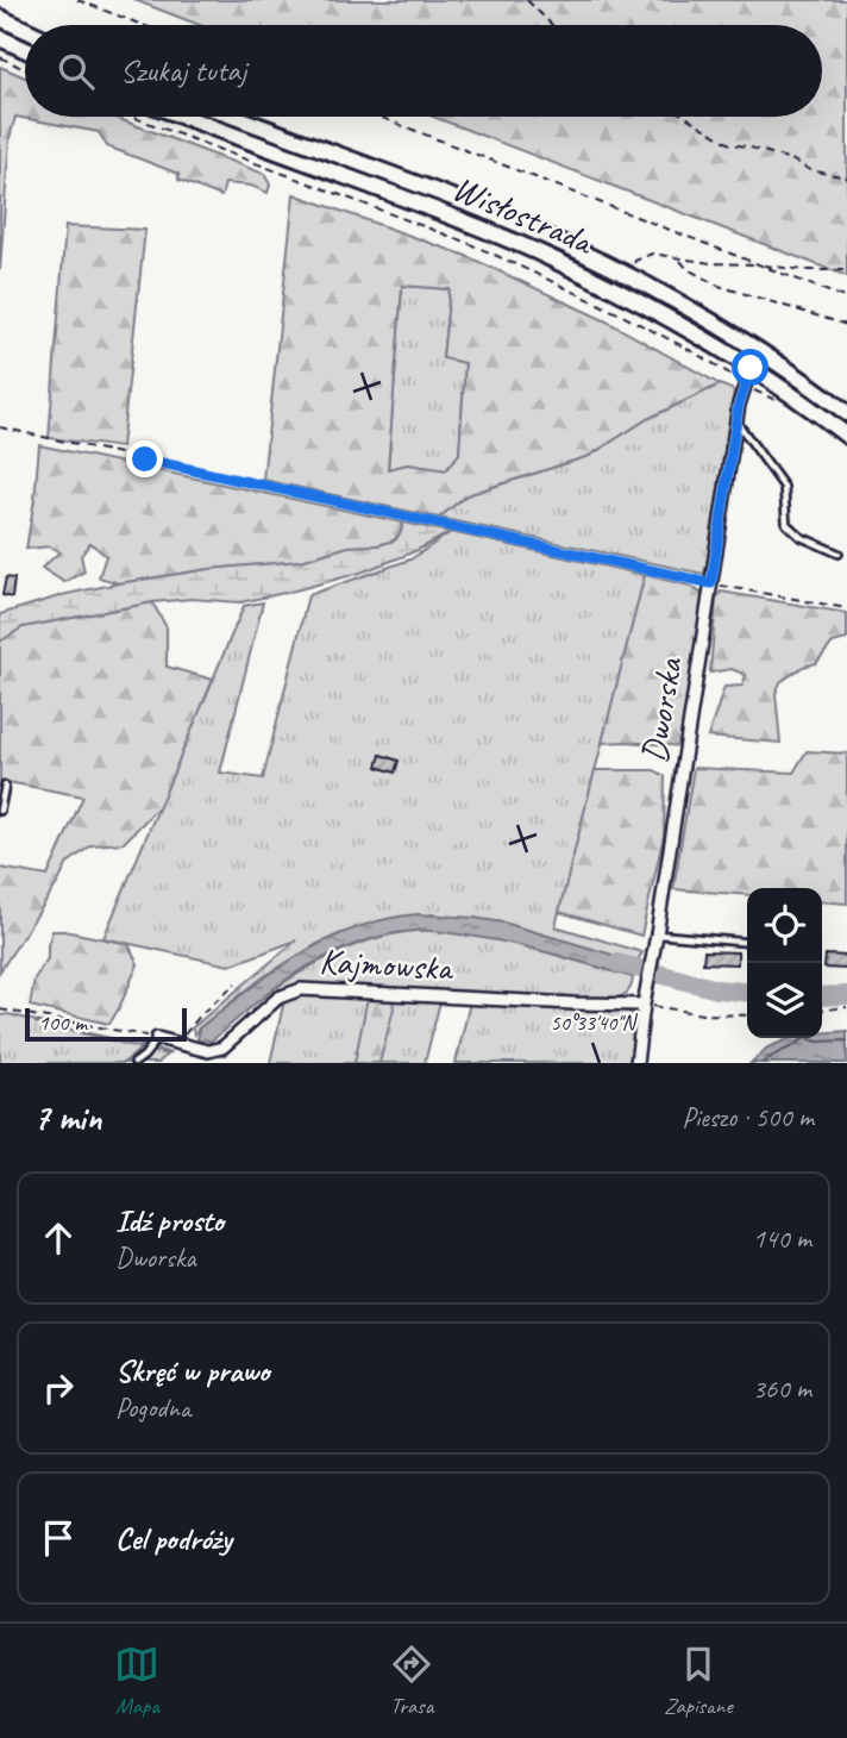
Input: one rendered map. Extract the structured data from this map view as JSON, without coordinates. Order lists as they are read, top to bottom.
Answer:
{
  "streets": {
    "main road": ["Wisłostrada"],
    "street": ["Dworska", "Kajmowska"]
  },
  "crossings": [
    ["Wisłostrada", "Dworska"],
    ["Dworska", "Kajmowska"]
  ],
  "scale_bar": "100 m",
  "page": {
    "search": "Szukaj tutaj",
    "scale": "100 m",
    "heading": ["7 min", "Pieszo · 500 m"],
    "list": [
      ["Idź prosto", "Dworska", "140 m"],
      ["Skręć w prawo", "Pogodna", "360 m"],
      "Cel podróży"
    ],
    "nav": ["Mapa", "Trasa", "Zapisane"]
  },
  "coordinates": ["50°33'40\"N"]
}
